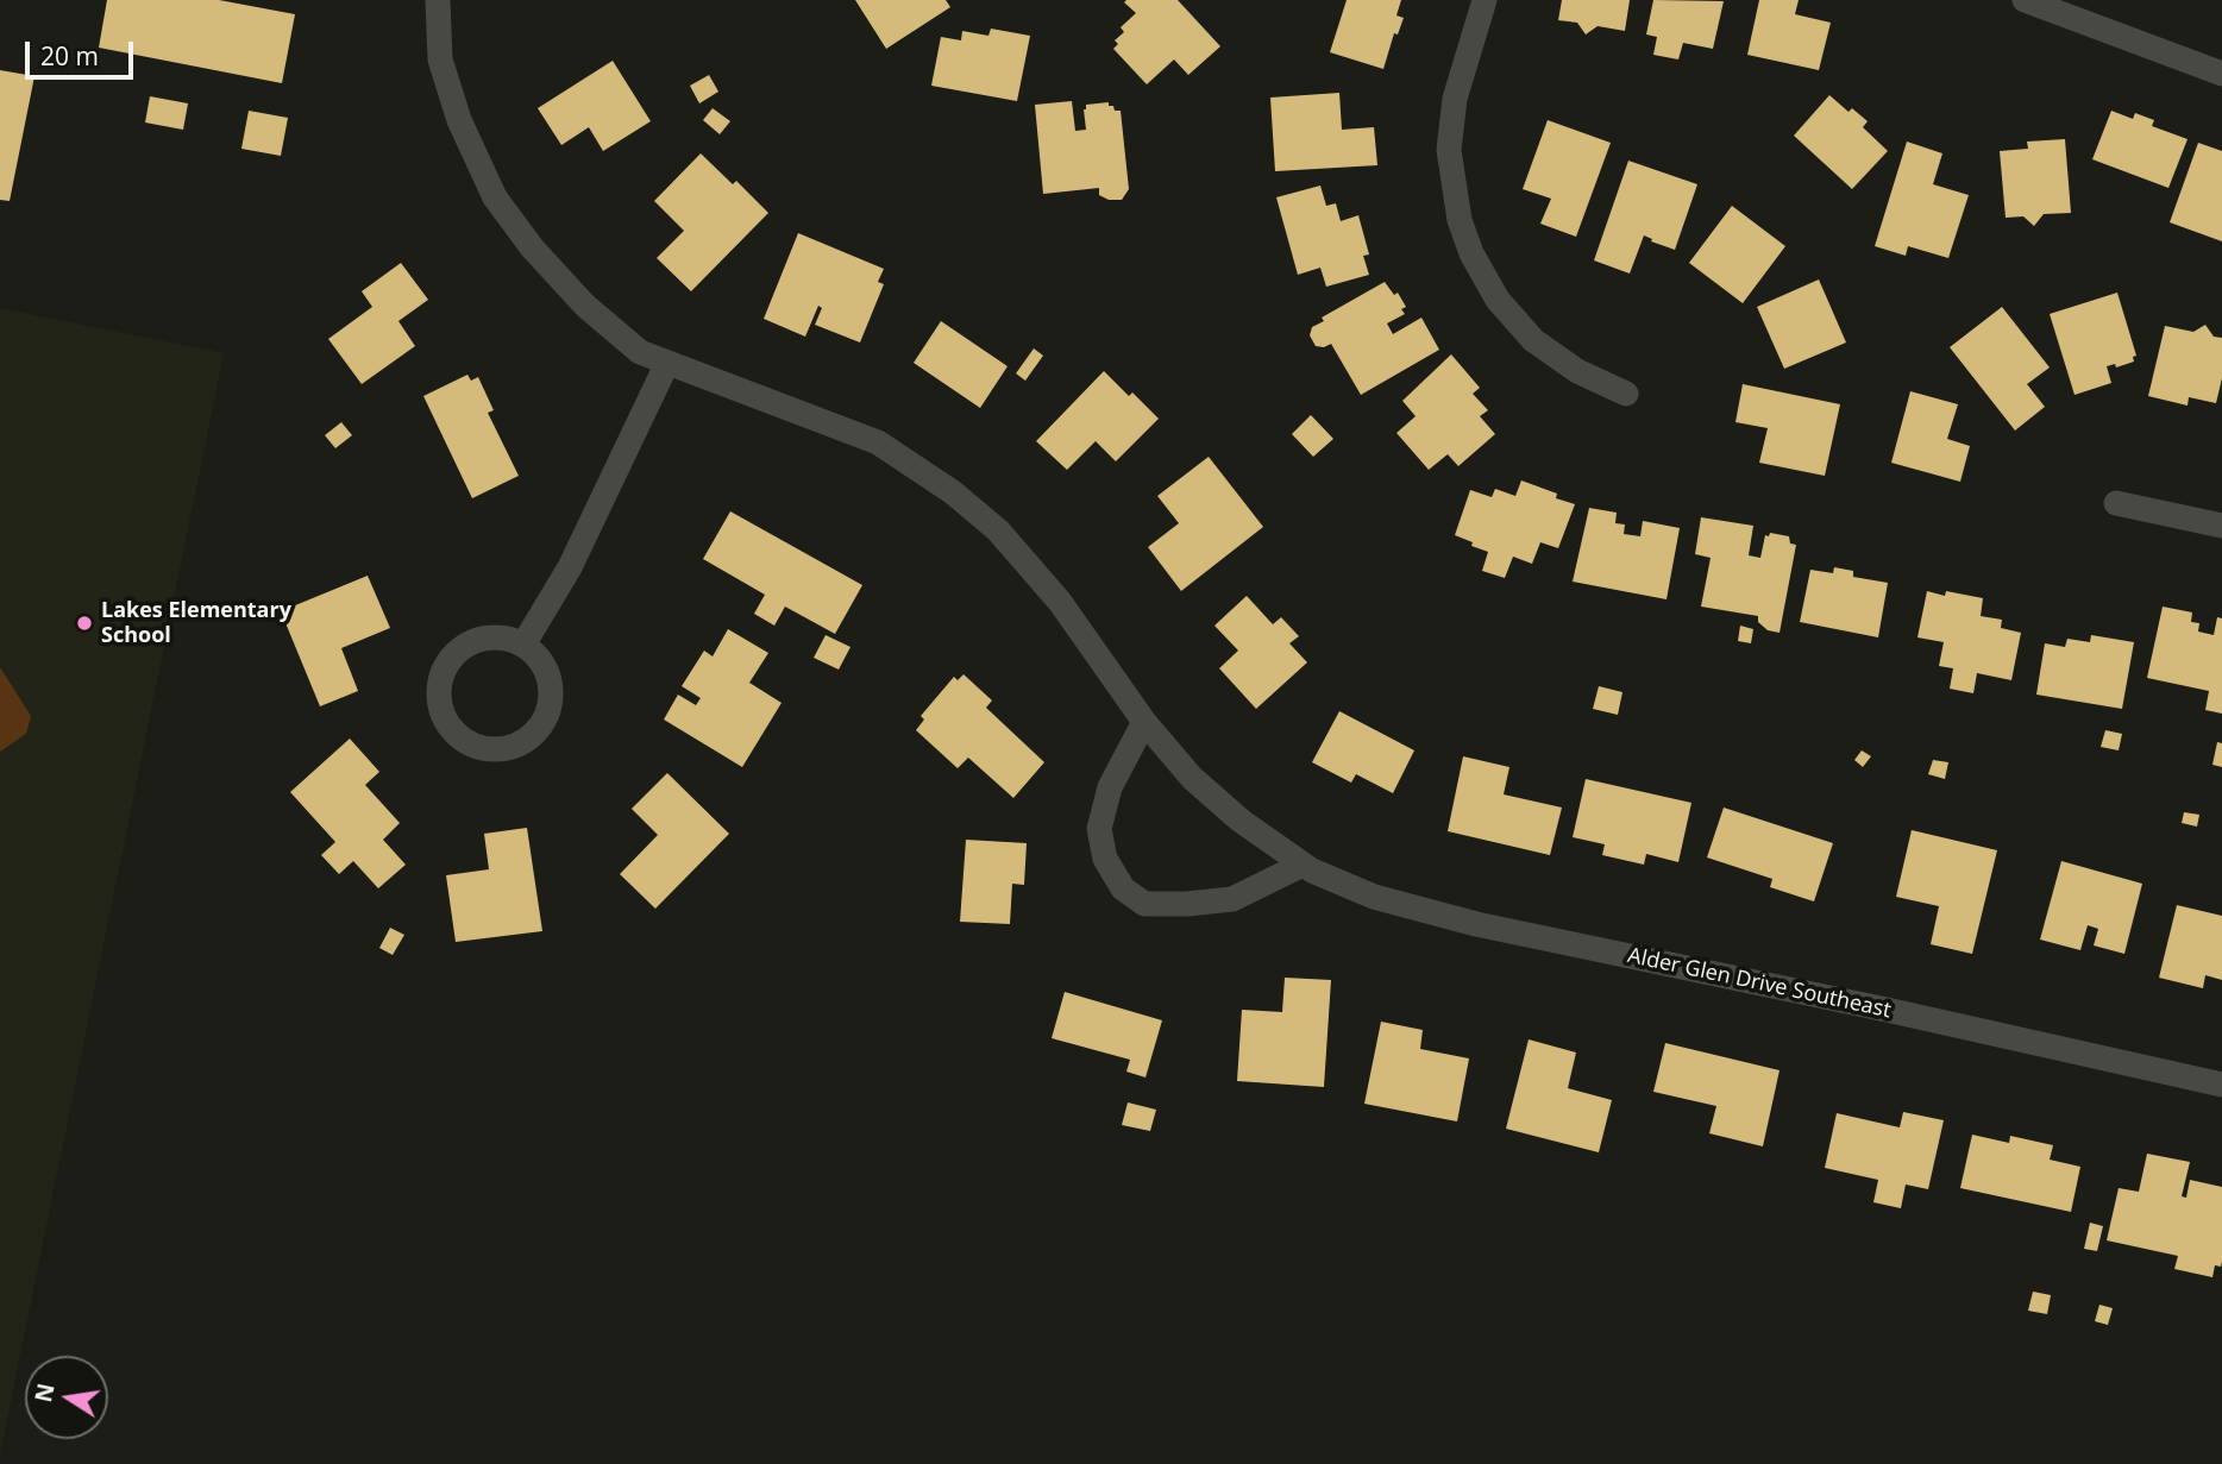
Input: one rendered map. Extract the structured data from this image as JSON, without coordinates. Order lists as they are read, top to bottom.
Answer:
{
  "streets": {
    "street": ["Alder Glen Drive Southeast"]
  },
  "places": ["Lakes Elementary School"],
  "scale_bar": "20 m",
  "north": "left"
}
